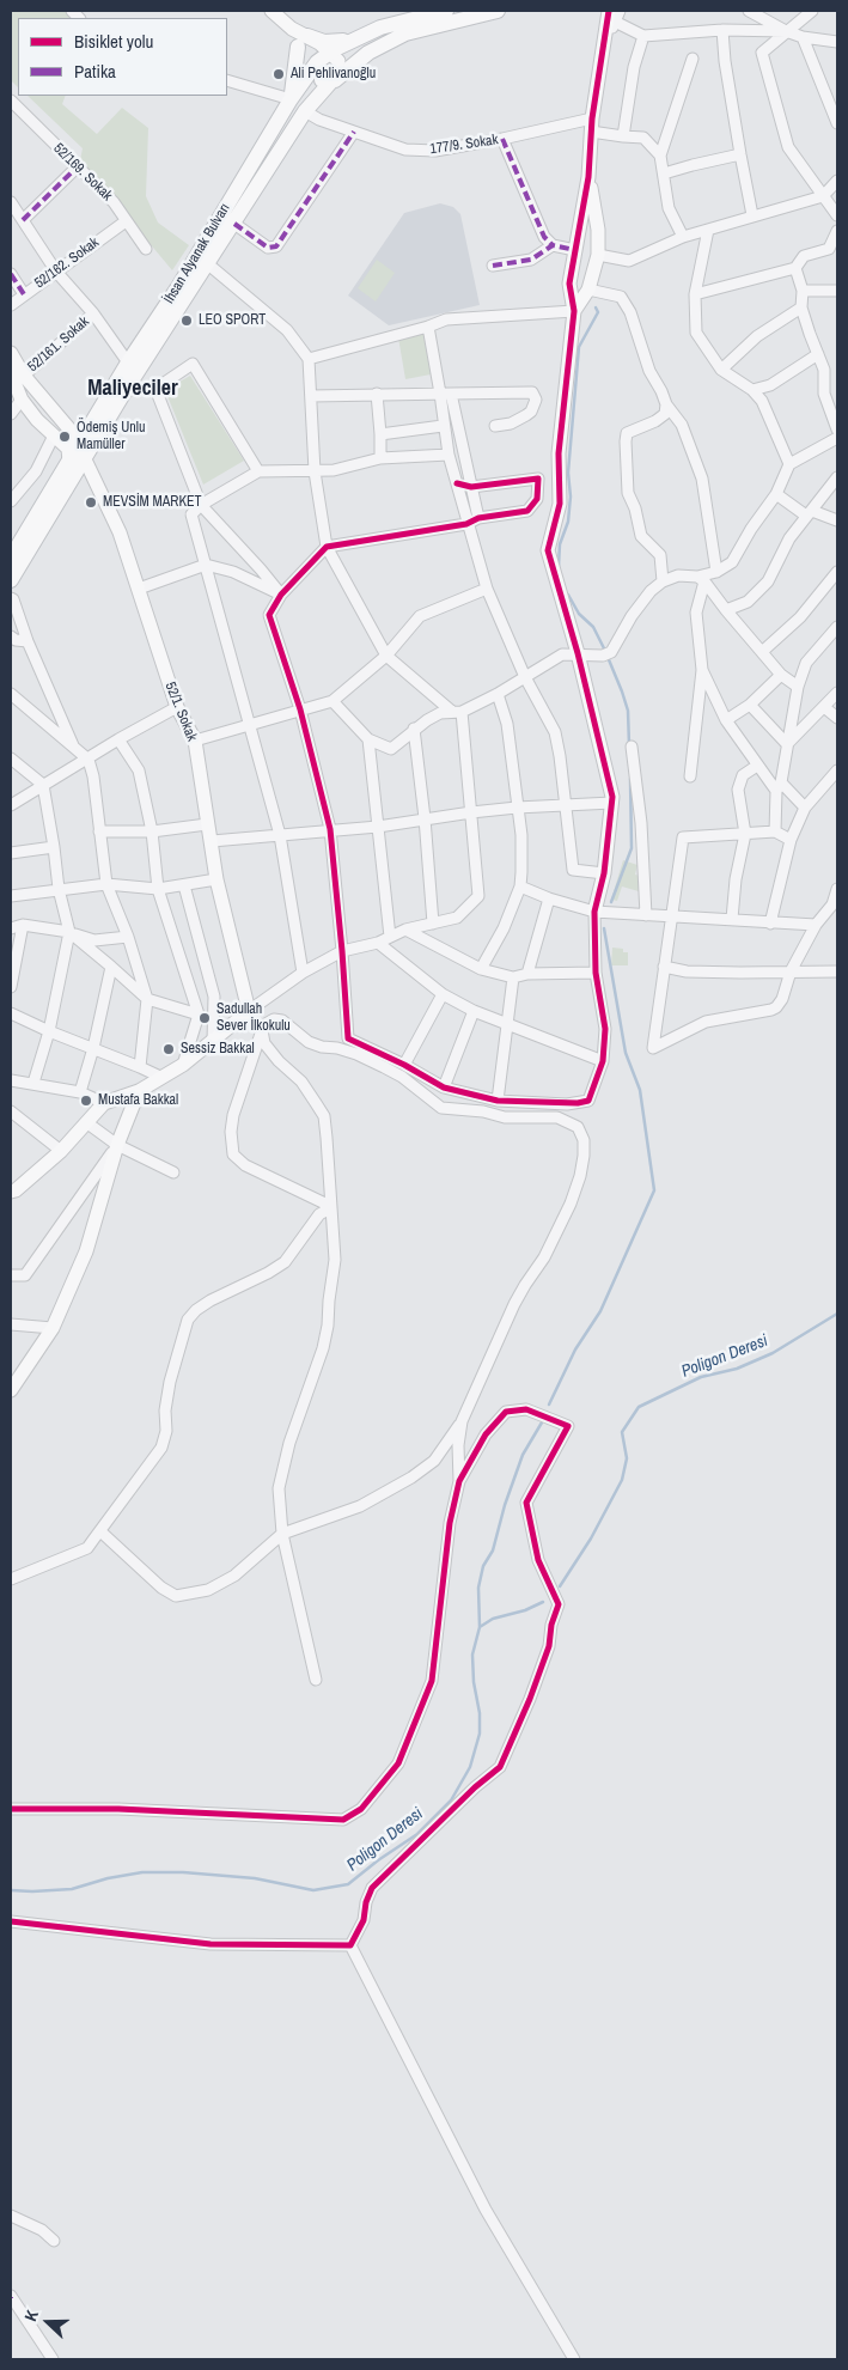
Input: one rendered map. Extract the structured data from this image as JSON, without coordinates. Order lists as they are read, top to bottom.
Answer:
{
  "streets": {
    "main road": ["İhsan Alyanak Bulvarı"],
    "street": [
      "177/9. Sokak",
      "52/169. Sokak",
      "52/162. Sokak",
      "52/161. Sokak",
      "52/1. Sokak"
    ]
  },
  "crossings": [
    ["177/9. Sokak", "İhsan Alyanak Bulvarı"],
    ["52/169. Sokak", "52/162. Sokak"],
    ["İhsan Alyanak Bulvarı", "52/161. Sokak"],
    ["İhsan Alyanak Bulvarı", "52/1. Sokak"],
    ["52/162. Sokak", "52/161. Sokak"]
  ],
  "districts": ["Maliyeciler"],
  "water": ["Poligon Deresi"],
  "places": [
    "Ali Pehlivanoğlu",
    "LEO SPORT",
    "Ödemiş Unlu Mamüller",
    "MEVSİM MARKET",
    "Sadullah Sever İlkokulu",
    "Sessiz Bakkal",
    "Mustafa Bakkal"
  ],
  "legend": ["Bisiklet yolu", "Patika"],
  "north": "left"
}
